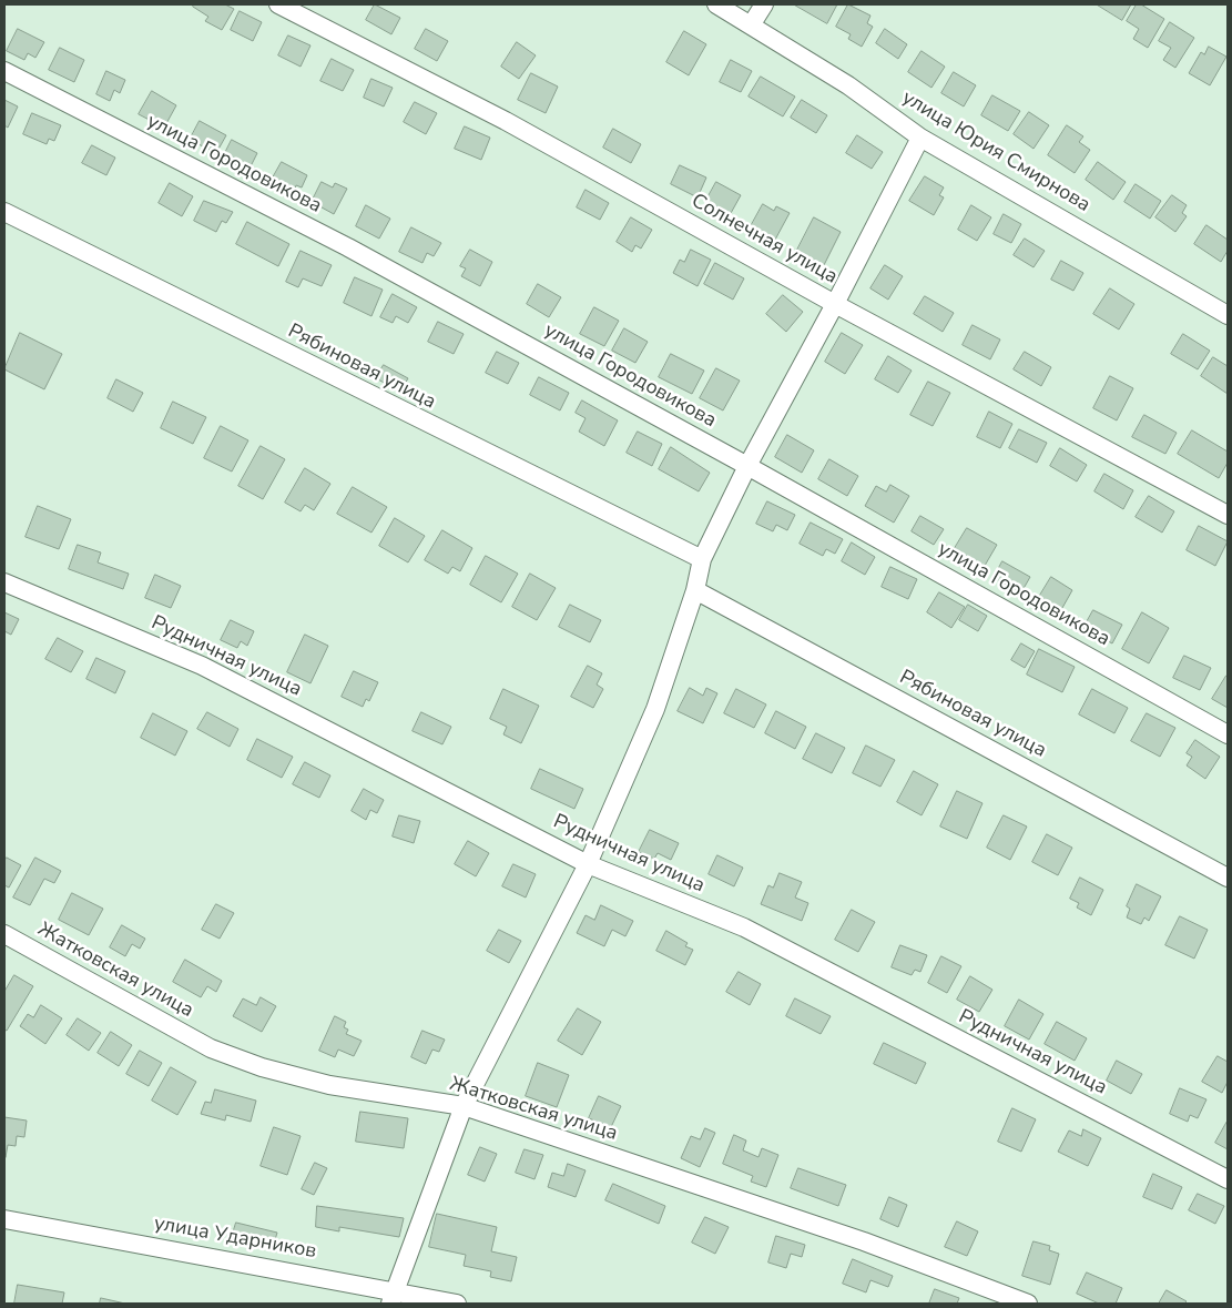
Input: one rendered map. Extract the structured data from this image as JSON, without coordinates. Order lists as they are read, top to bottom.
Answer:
{
  "streets": {
    "street": [
      "улица Юрия Смирнова",
      "улица Городовикова",
      "Солнечная улица",
      "Рябиновая улица",
      "Рудничная улица",
      "Жатковская улица",
      "улица Ударников"
    ]
  }
}
